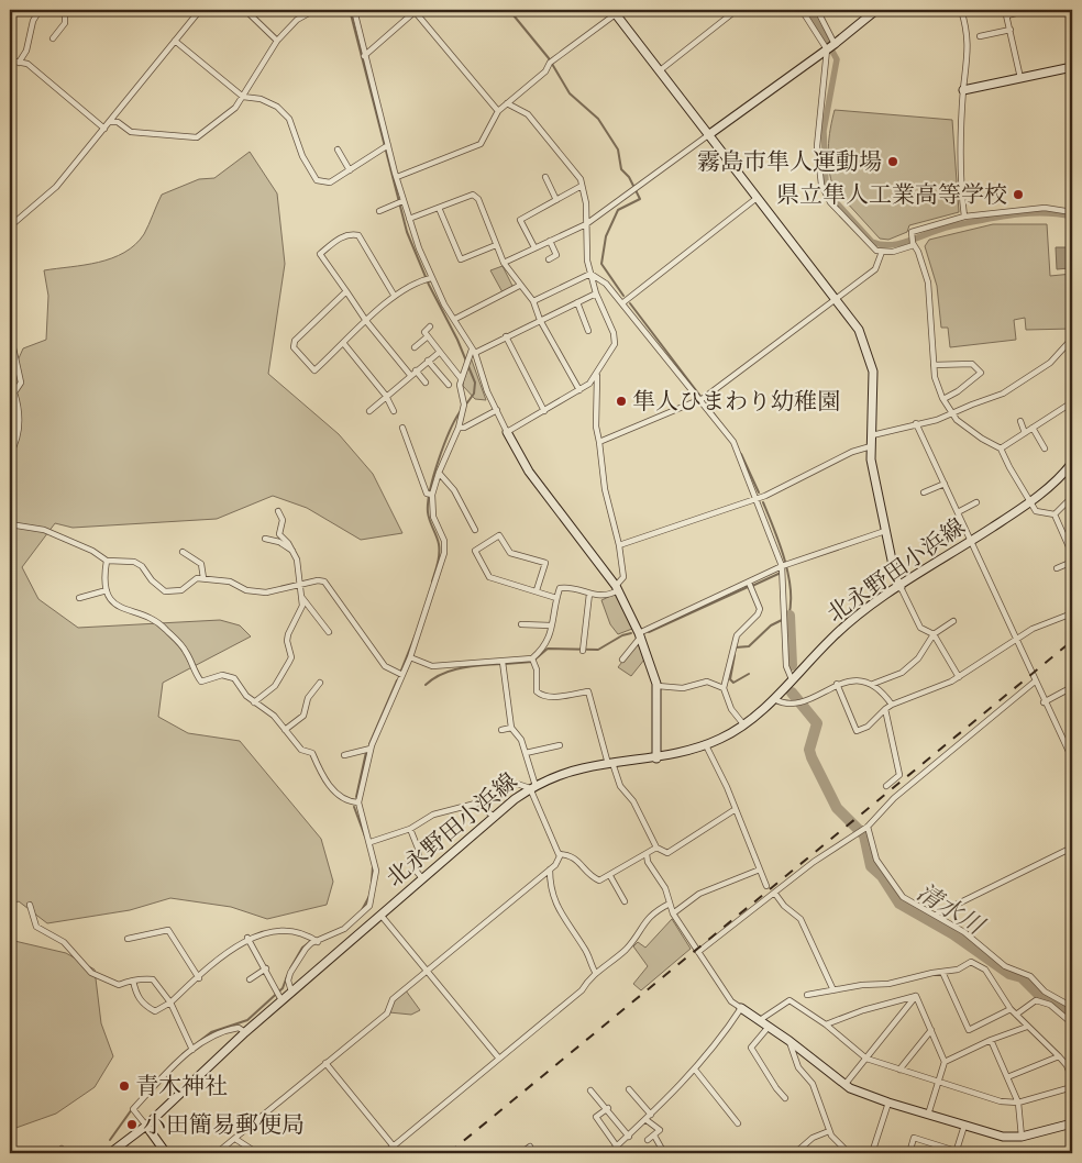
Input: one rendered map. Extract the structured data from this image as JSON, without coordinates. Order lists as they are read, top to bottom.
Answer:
{
  "streets": {
    "street": ["北永野田小浜線"]
  },
  "water": ["清水川"],
  "places": [
    "霧島市隼人運動場",
    "県立隼人工業高等学校",
    "隼人ひまわり幼稚園",
    "青木神社",
    "小田簡易郵便局"
  ]
}
